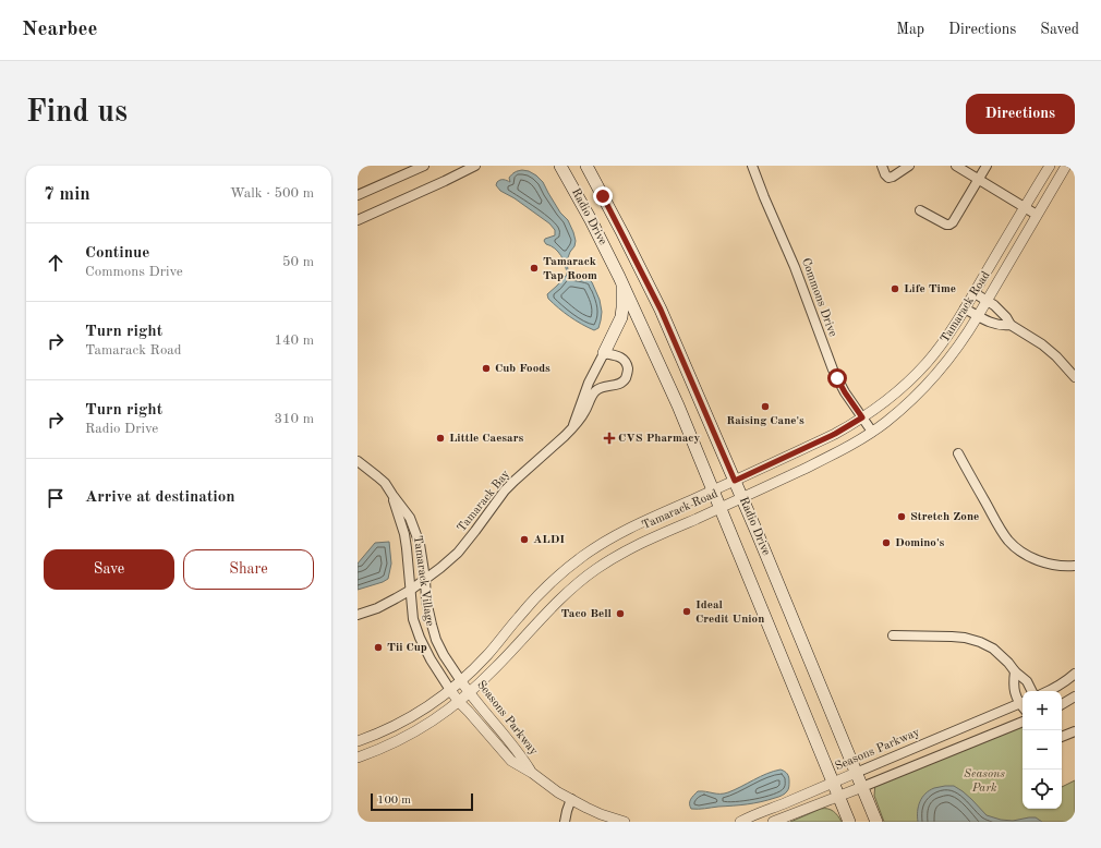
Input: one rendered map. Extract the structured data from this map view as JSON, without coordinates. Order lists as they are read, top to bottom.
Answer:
{
  "streets": {
    "main road": ["Radio Drive"],
    "street": [
      "Commons Drive",
      "Tamarack Road",
      "Tamarack Bay",
      "Tamarack Village",
      "Seasons Parkway"
    ]
  },
  "crossings": [
    ["Radio Drive", "Tamarack Road"],
    ["Radio Drive", "Seasons Parkway"],
    ["Commons Drive", "Tamarack Road"],
    ["Tamarack Road", "Tamarack Village"],
    ["Tamarack Road", "Seasons Parkway"],
    ["Tamarack Bay", "Tamarack Village"],
    ["Tamarack Village", "Seasons Parkway"]
  ],
  "parks": ["Seasons Park"],
  "places": {
    "other": [
      "Tamarack Tap Room",
      "Life Time",
      "Cub Foods",
      "Raising Cane's",
      "Little Caesars",
      "Stretch Zone",
      "ALDI",
      "Domino's",
      "Ideal Credit Union",
      "Taco Bell",
      "Tii Cup"
    ],
    "health": ["CVS Pharmacy"]
  },
  "scale_bar": "100 m",
  "page": {
    "header": "Nearbee",
    "nav": ["Map", "Directions", "Saved"],
    "buttons": [
      "Directions",
      ["Save", "Share"]
    ],
    "title": "Find us",
    "heading": ["7 min", "Walk · 500 m"],
    "list": [
      ["Continue", "Commons Drive", "50 m"],
      ["Turn right", "Tamarack Road", "140 m"],
      ["Turn right", "Radio Drive", "310 m"],
      "Arrive at destination"
    ],
    "map_buttons": ["+", "−"],
    "scale": "100 m"
  }
}
